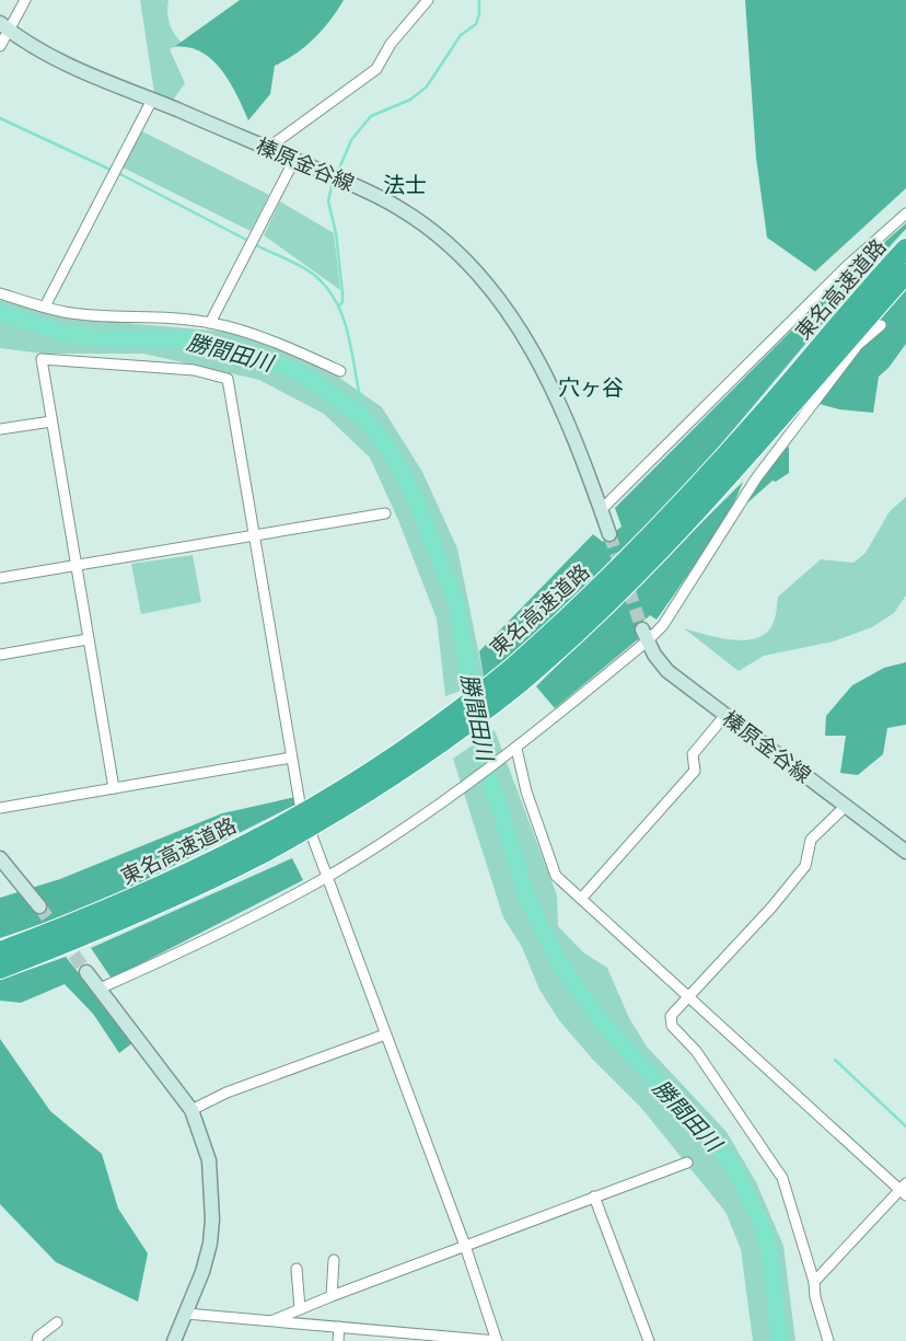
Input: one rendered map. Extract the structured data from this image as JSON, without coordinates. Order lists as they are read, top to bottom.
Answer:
{
  "streets": {
    "highway": ["東名高速道路"],
    "main road": ["榛原金谷線"]
  },
  "districts": ["法士", "穴ヶ谷"],
  "water": ["勝間田川"]
}
